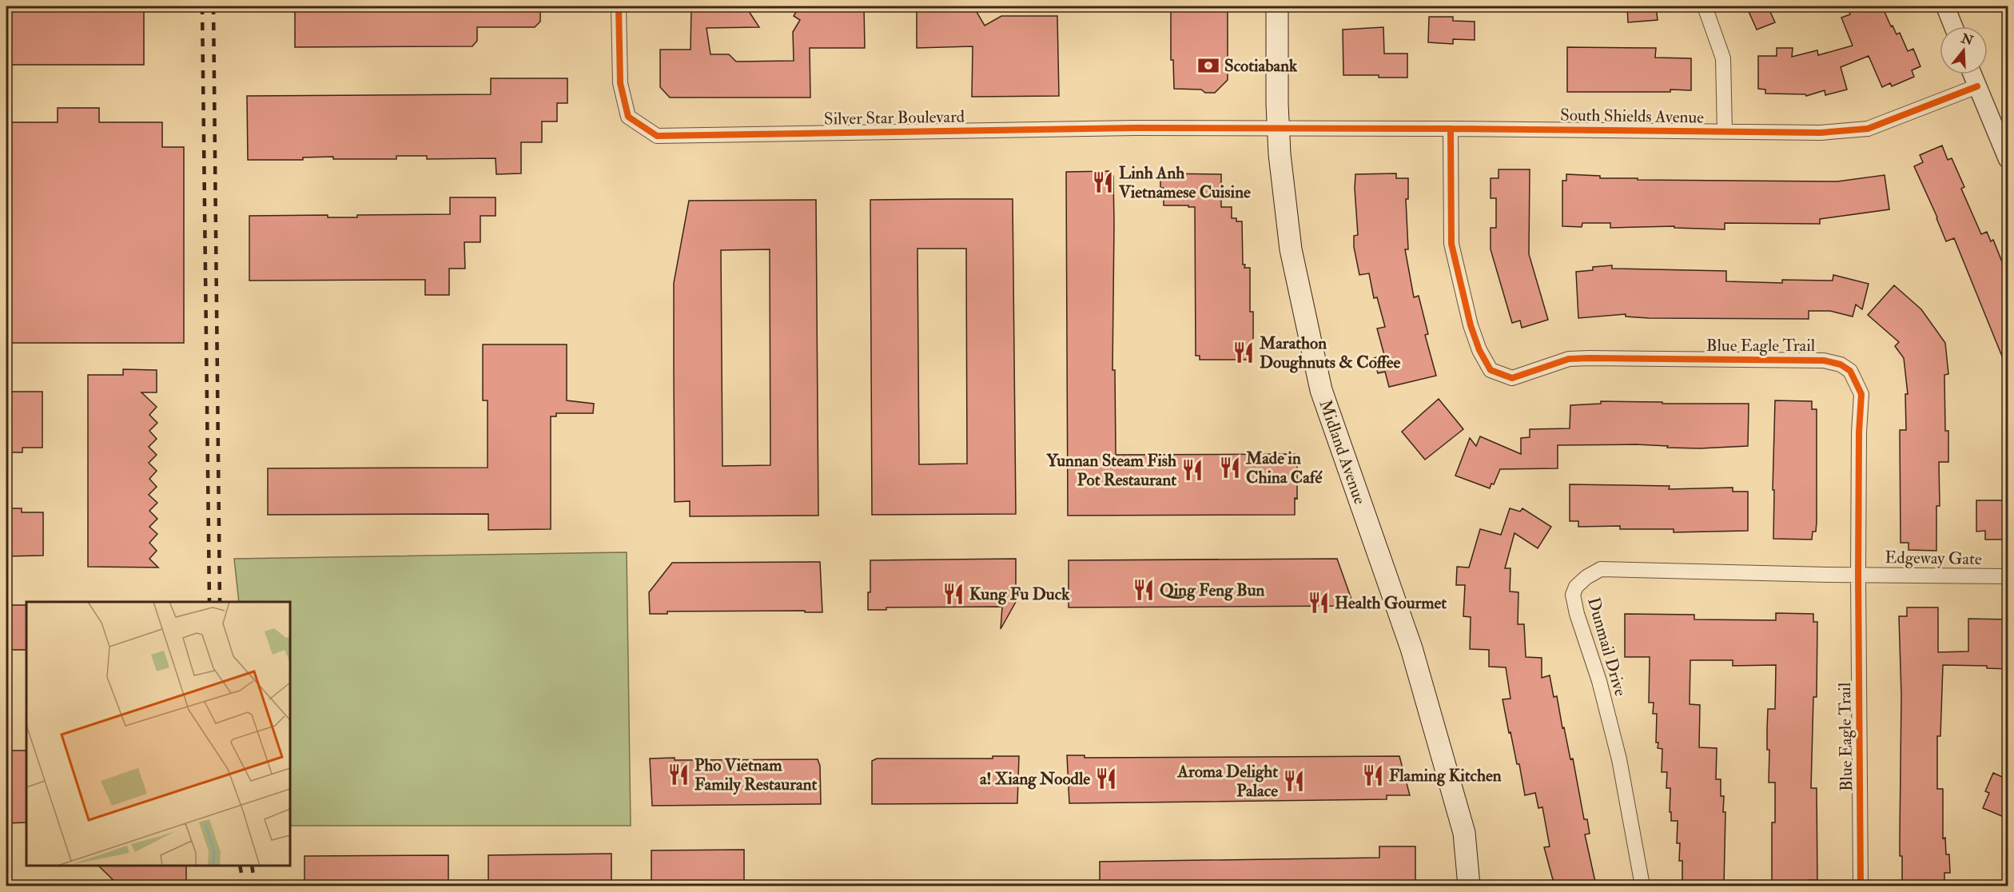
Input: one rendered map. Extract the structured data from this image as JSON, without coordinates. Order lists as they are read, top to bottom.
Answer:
{
  "streets": {
    "main road": ["Midland Avenue"],
    "street": [
      "South Shields Avenue",
      "Silver Star Boulevard",
      "Blue Eagle Trail",
      "Edgeway Gate",
      "Dunmail Drive"
    ]
  },
  "crossings": [
    ["South Shields Avenue", "Silver Star Boulevard"],
    ["South Shields Avenue", "Blue Eagle Trail"],
    ["South Shields Avenue", "Midland Avenue"],
    ["Silver Star Boulevard", "Midland Avenue"],
    ["Blue Eagle Trail", "Edgeway Gate"],
    ["Blue Eagle Trail", "Dunmail Drive"],
    ["Edgeway Gate", "Dunmail Drive"]
  ],
  "places": {
    "bank": ["Scotiabank"],
    "restaurant": [
      "Linh Anh Vietnamese Cuisine",
      "Marathon Doughnuts & Coffee",
      "Made in China Café",
      "Yunnan Steam Fish Pot Restaurant",
      "Qing Feng Bun",
      "Kung Fu Duck",
      "Health Gourmet",
      "Pho Vietnam Family Restaurant",
      "Flaming Kitchen",
      "a! Xiang Noodle",
      "Aroma Delight Palace"
    ]
  },
  "north": "top"
}
